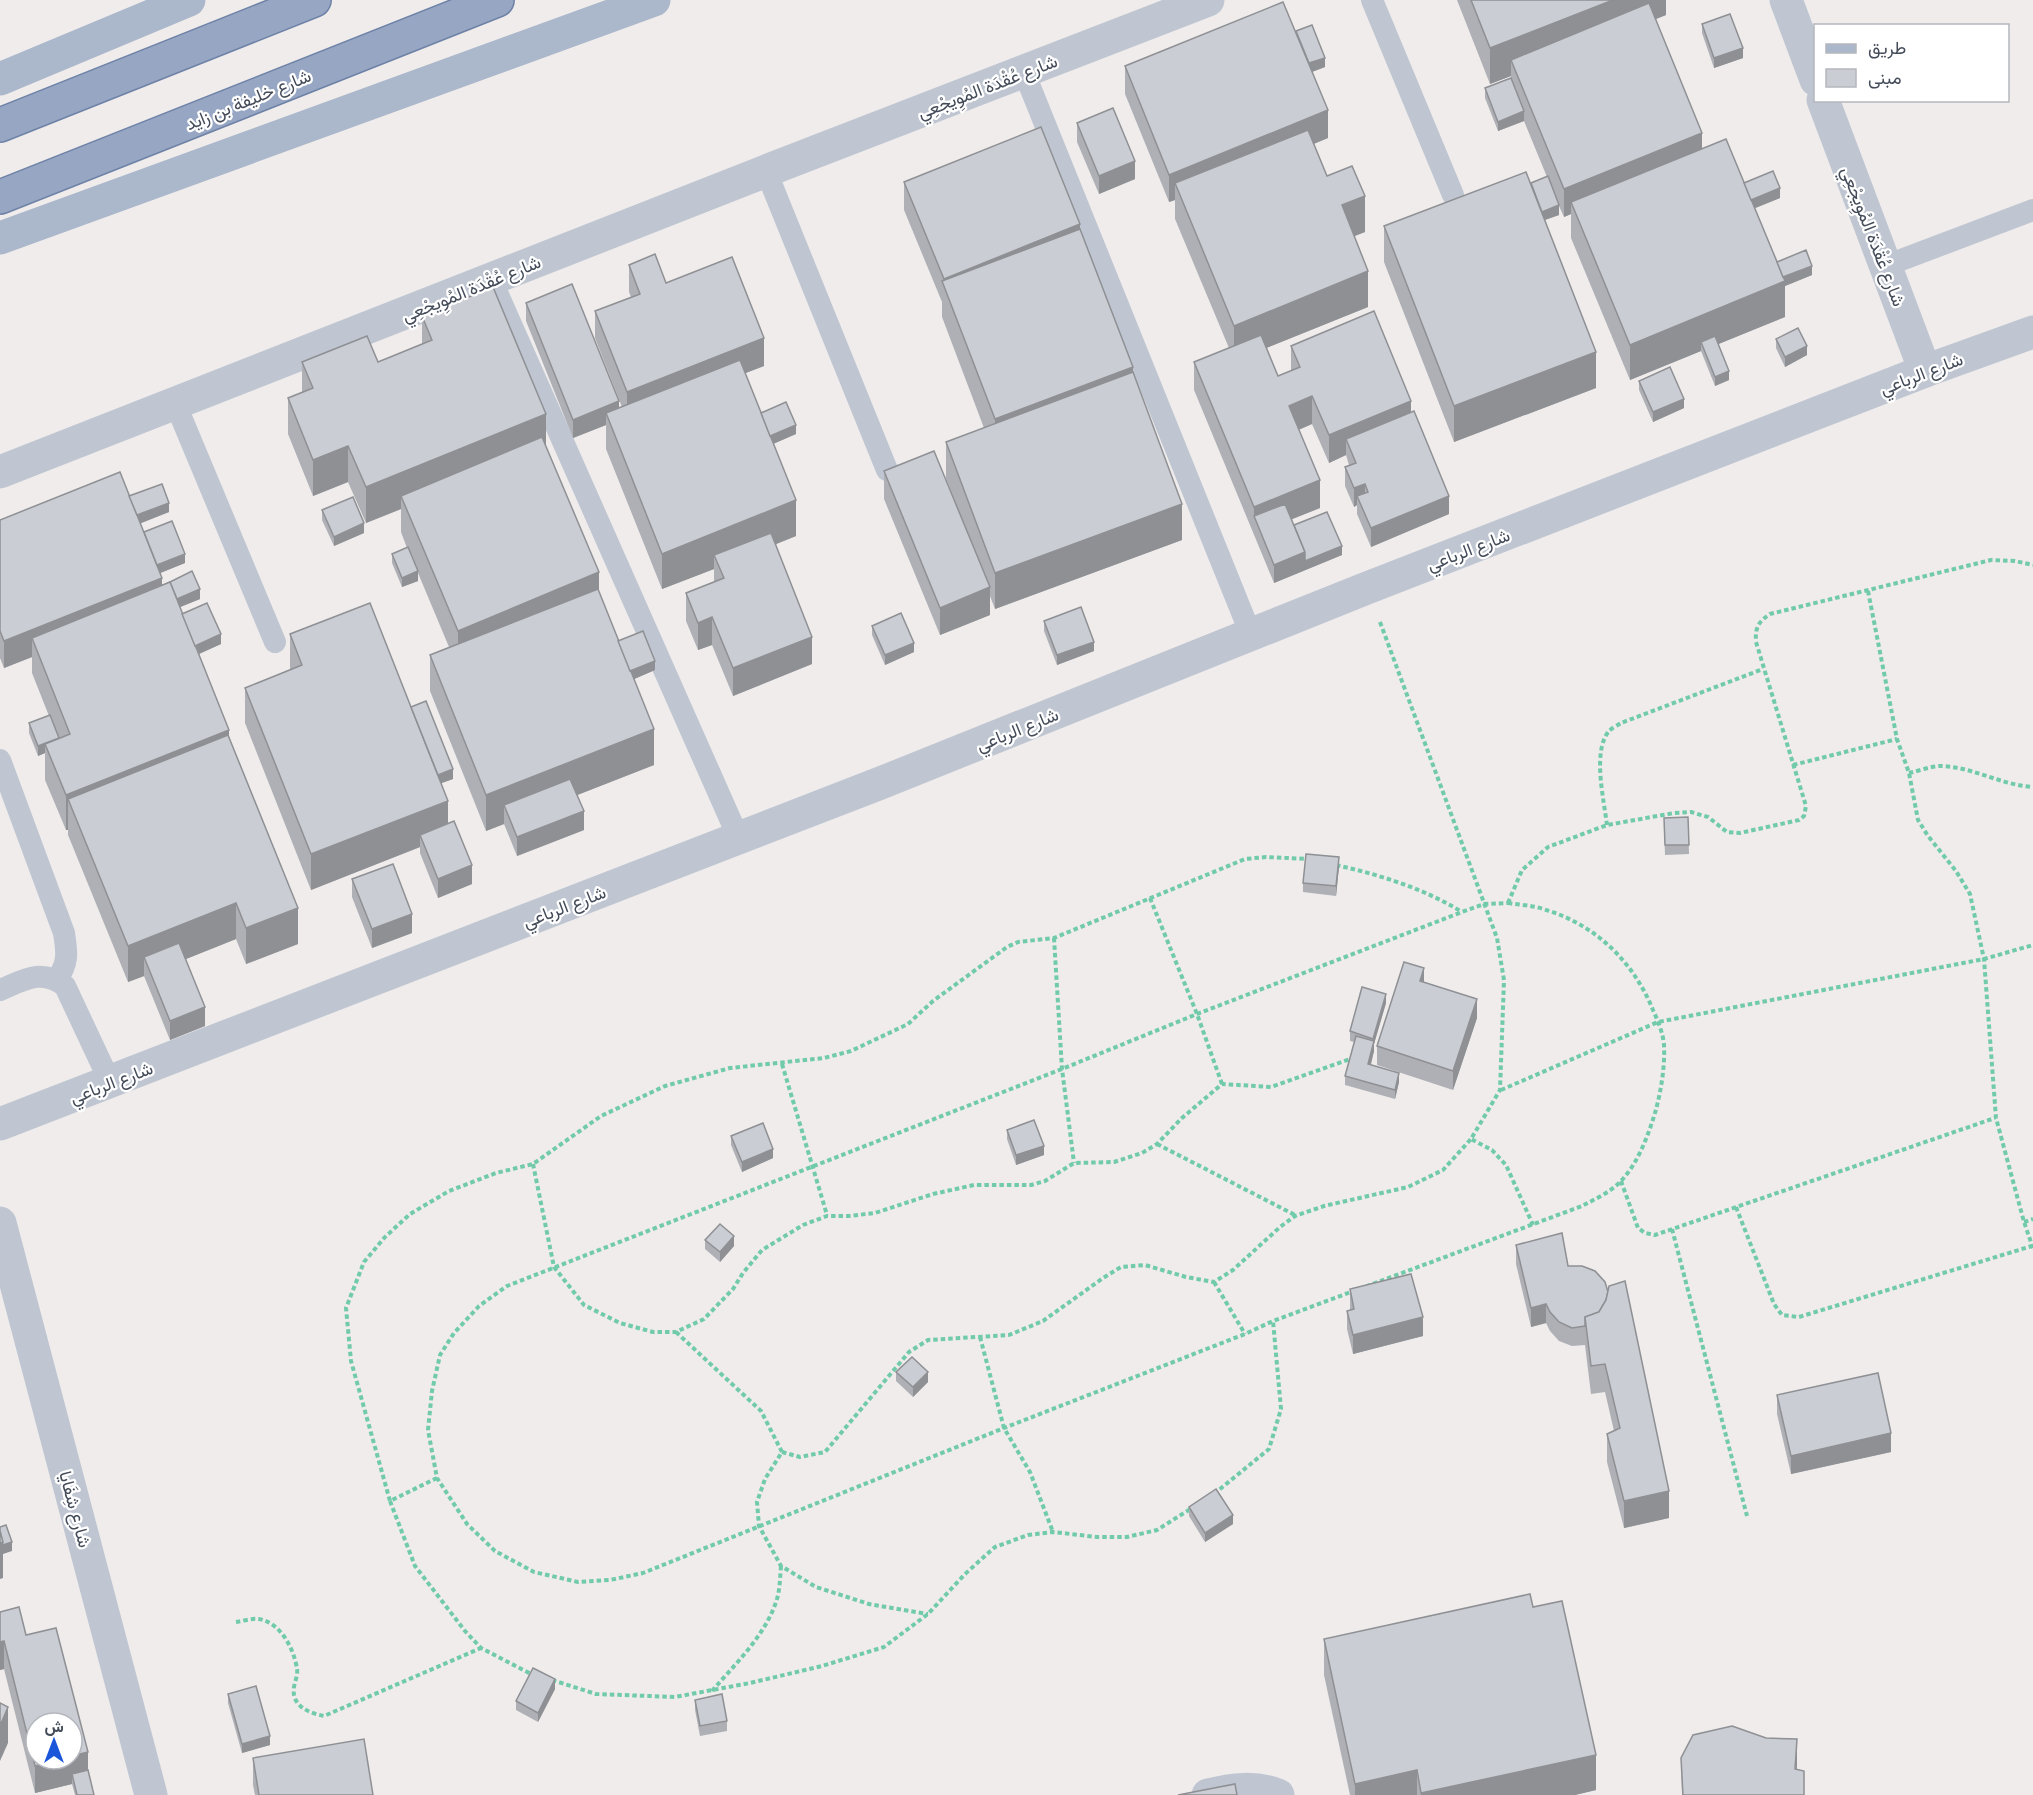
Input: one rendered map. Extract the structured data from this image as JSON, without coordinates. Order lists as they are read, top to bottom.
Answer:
{
  "streets": {
    "highway": ["شارع خليفة بن زايد"],
    "street": ["شارع عُقْدَة المُوِيجْعِي", "شارع الرباعي", "شارع شِفَايا"]
  },
  "crossings": [
    ["شارع عُقْدَة المُوِيجْعِي", "شارع الرباعي"]
  ],
  "legend": ["طريق", "مبنى"],
  "north": "top"
}
